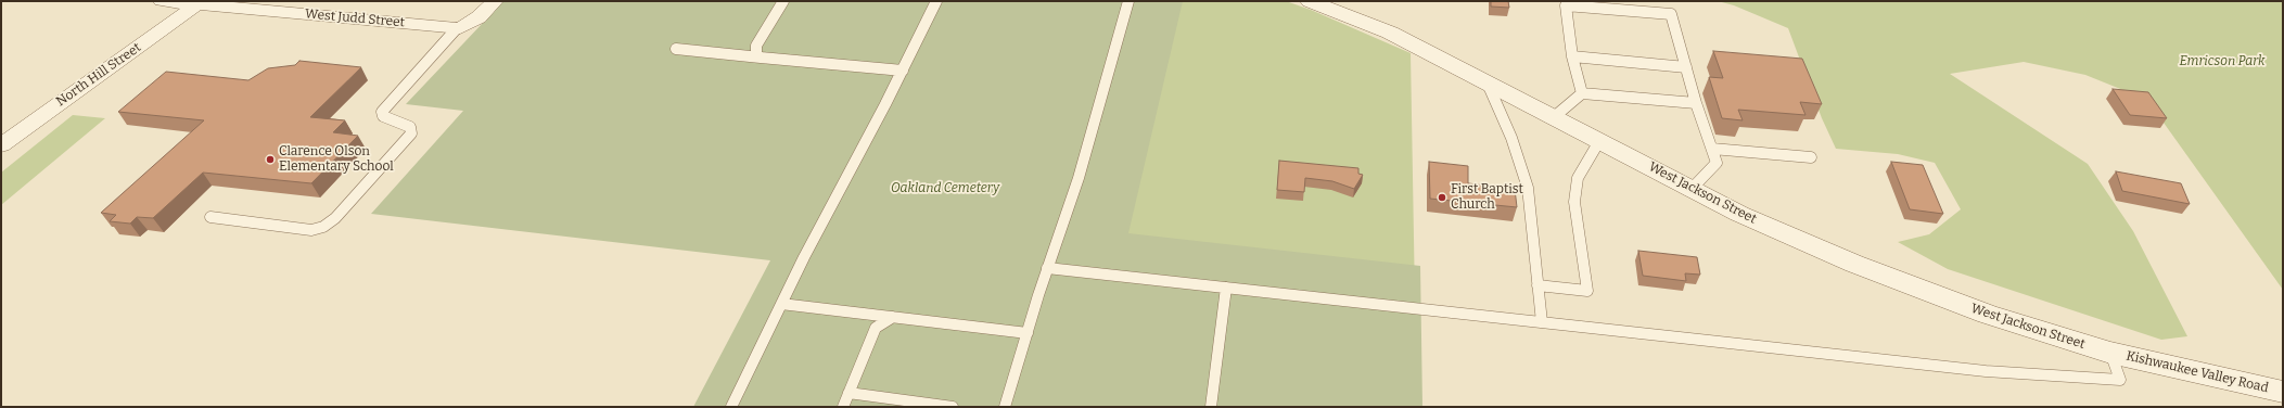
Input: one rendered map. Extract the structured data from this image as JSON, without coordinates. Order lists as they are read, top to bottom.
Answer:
{
  "streets": {
    "street": [
      "West Judd Street",
      "North Hill Street",
      "West Jackson Street",
      "Kishwaukee Valley Road"
    ]
  },
  "crossings": [
    ["West Judd Street", "North Hill Street"],
    ["West Jackson Street", "Kishwaukee Valley Road"]
  ],
  "parks": ["Emricson Park", "Oakland Cemetery"],
  "places": ["Clarence Olson Elementary School", "First Baptist Church"]
}
